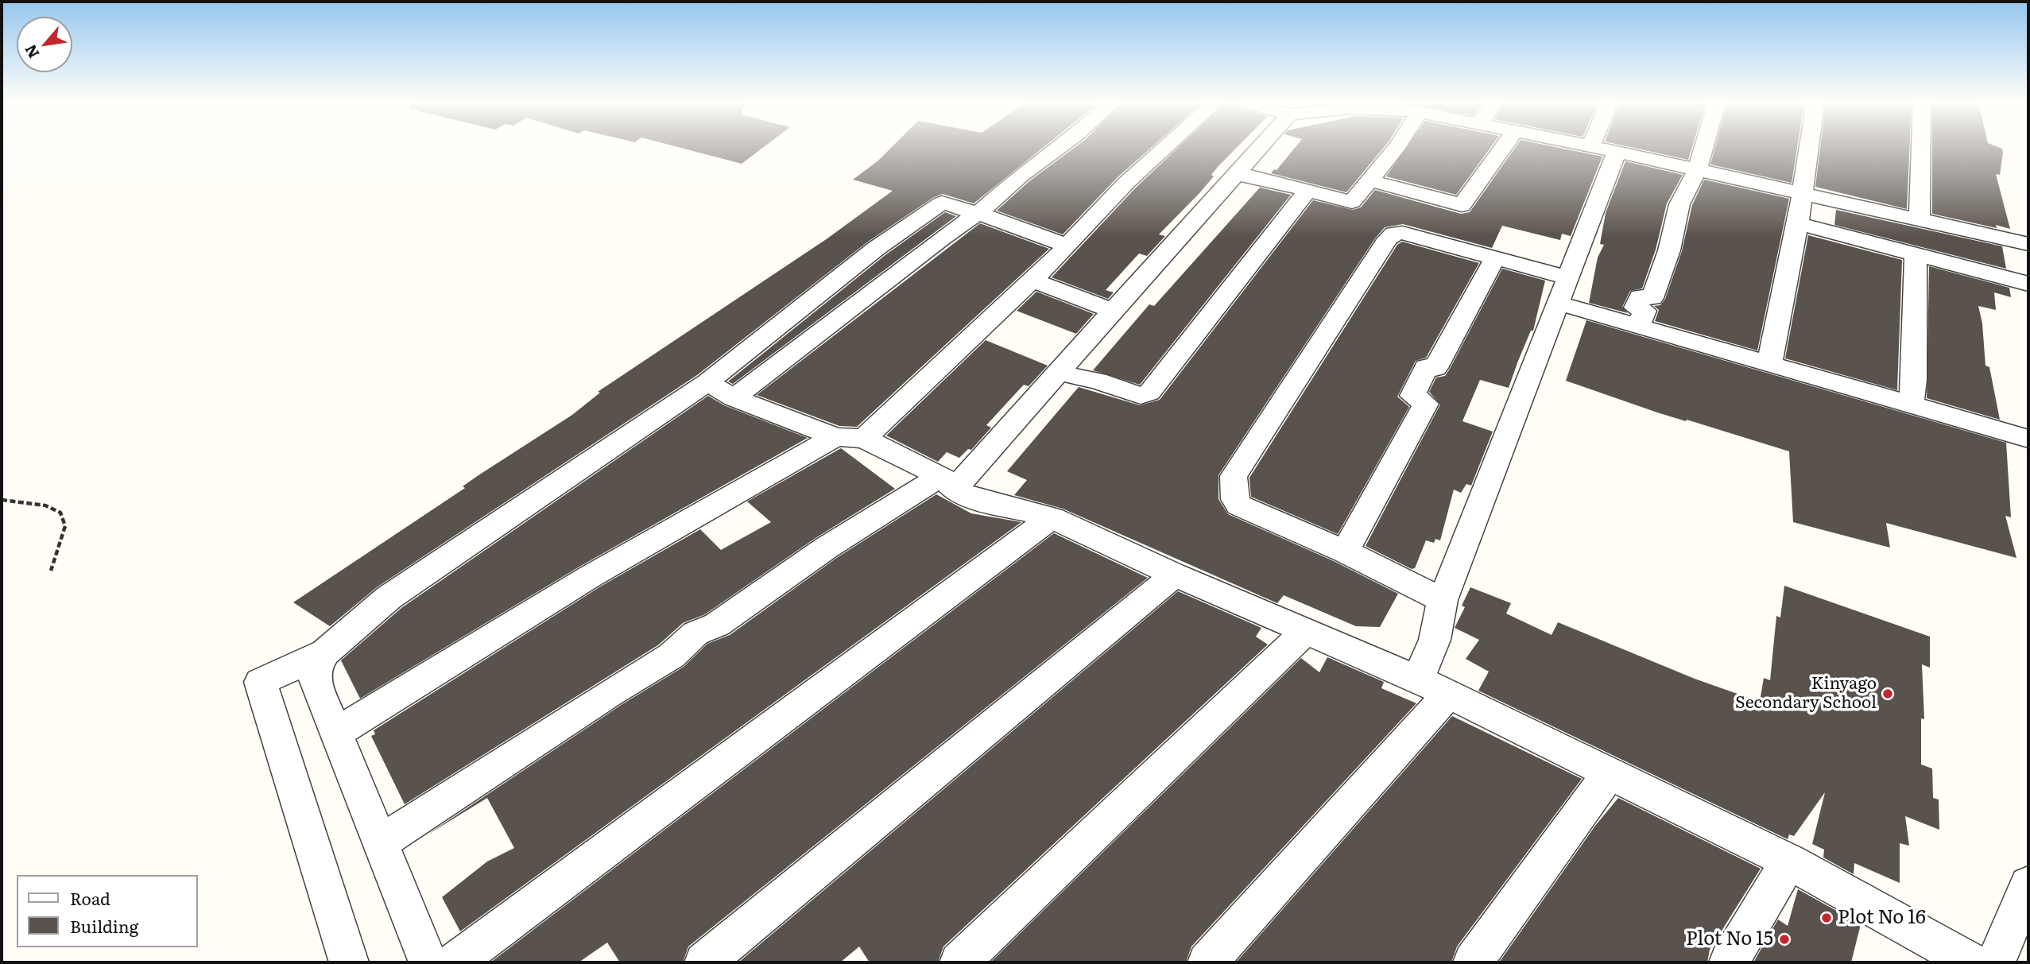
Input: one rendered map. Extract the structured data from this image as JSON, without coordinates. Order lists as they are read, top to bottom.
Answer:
{
  "places": ["Kinyago Secondary School", "Plot No 16", "Plot No 15"],
  "legend": ["Road", "Building"],
  "north": "bottom left"
}
